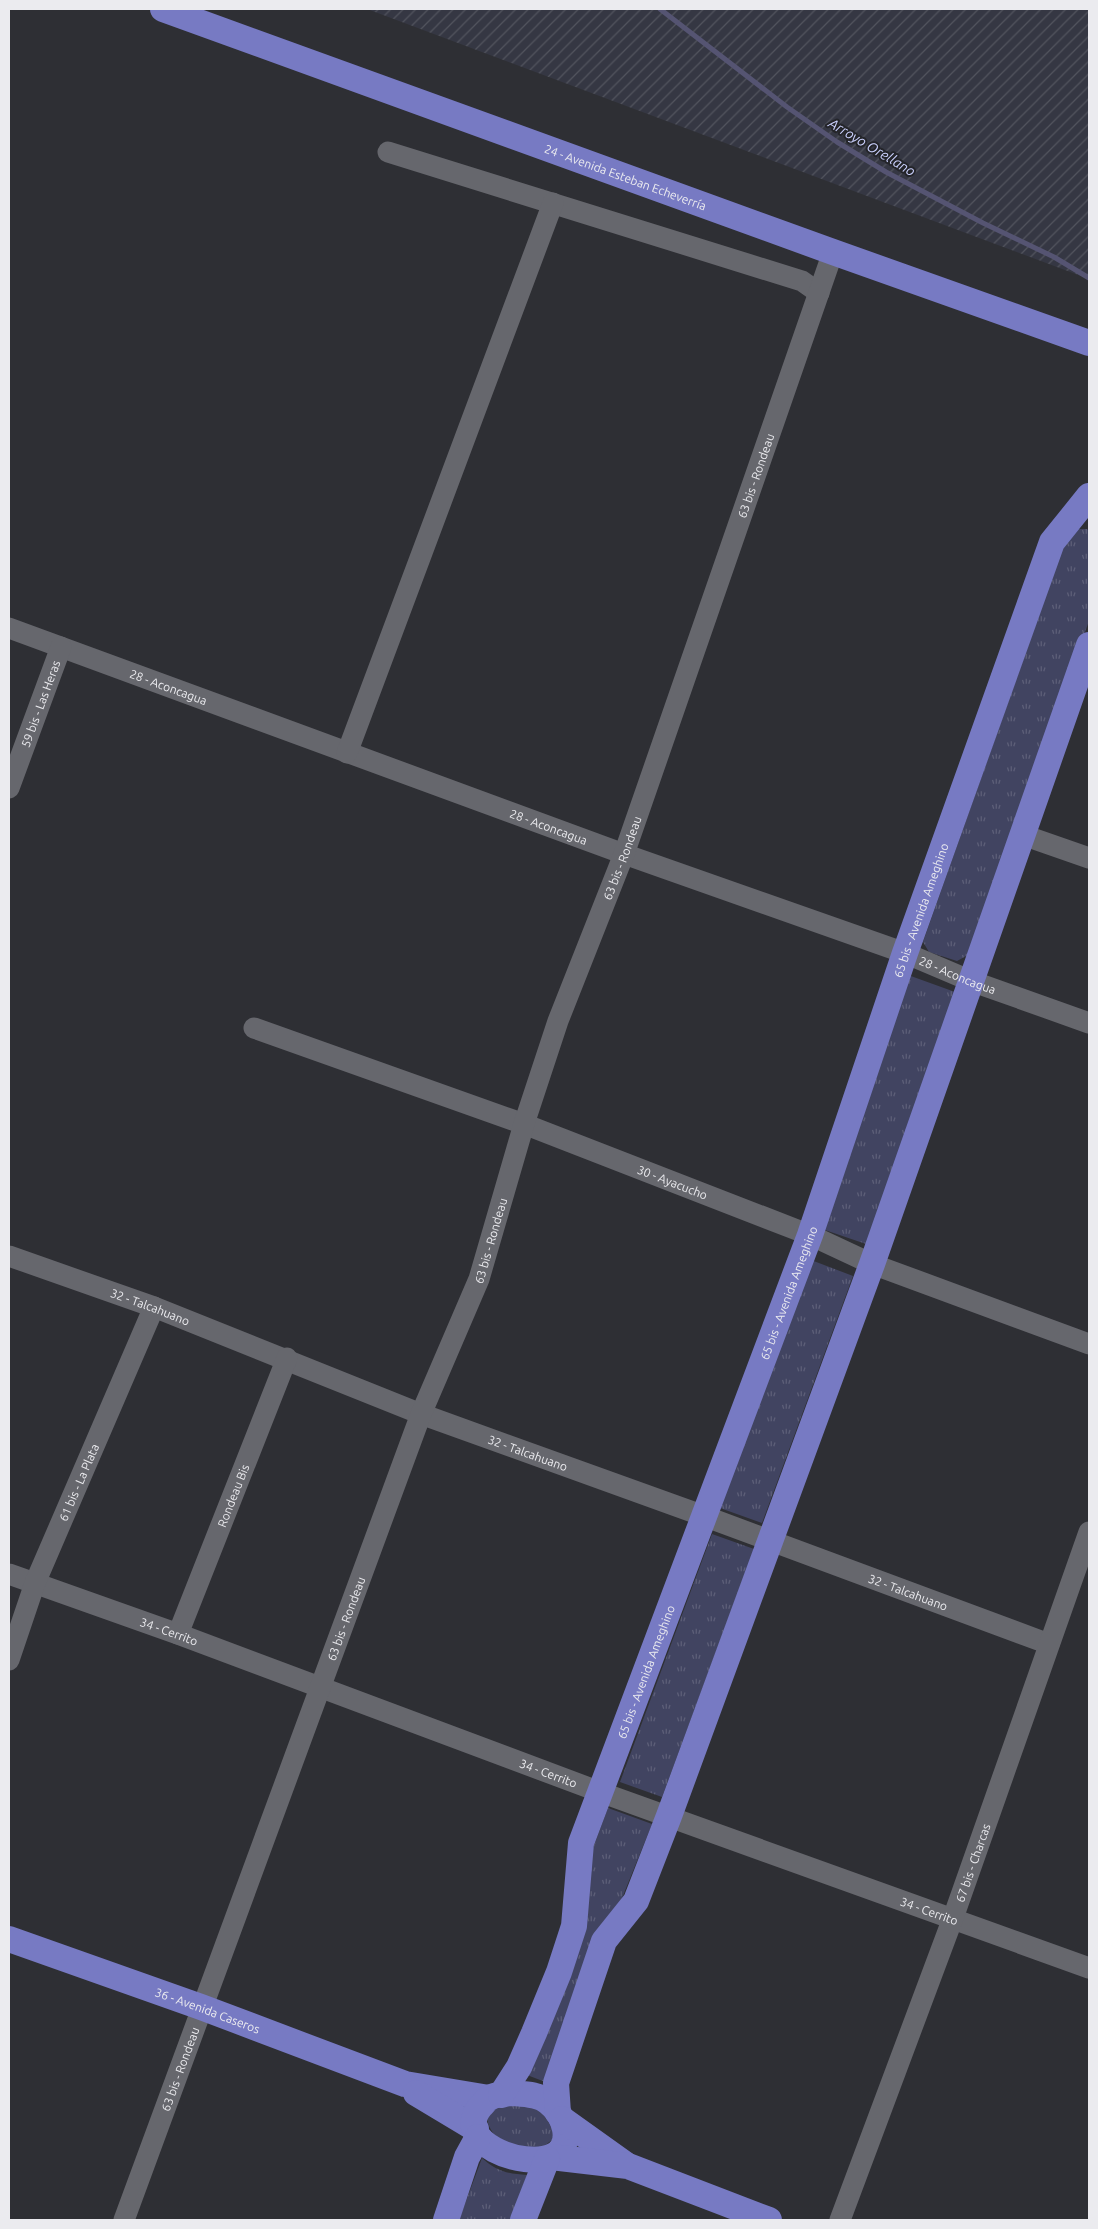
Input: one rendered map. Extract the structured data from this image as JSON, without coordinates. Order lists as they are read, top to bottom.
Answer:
{
  "streets": {
    "main road": ["24 - Avenida Esteban Echeverría", "65 bis - Avenida Ameghino", "36 - Avenida Caseros"],
    "street": [
      "63 bis - Rondeau",
      "28 - Aconcagua",
      "59 bis - Las Heras",
      "30 - Ayacucho",
      "32 - Talcahuano",
      "61 bis - La Plata",
      "Rondeau Bis",
      "34 - Cerrito",
      "67 bis - Charcas"
    ]
  },
  "crossings": [
    ["24 - Avenida Esteban Echeverría", "63 bis - Rondeau"],
    ["63 bis - Rondeau", "28 - Aconcagua"],
    ["63 bis - Rondeau", "30 - Ayacucho"],
    ["63 bis - Rondeau", "32 - Talcahuano"],
    ["63 bis - Rondeau", "34 - Cerrito"],
    ["63 bis - Rondeau", "36 - Avenida Caseros"],
    ["28 - Aconcagua", "59 bis - Las Heras"],
    ["28 - Aconcagua", "65 bis - Avenida Ameghino"],
    ["65 bis - Avenida Ameghino", "30 - Ayacucho"],
    ["65 bis - Avenida Ameghino", "32 - Talcahuano"],
    ["65 bis - Avenida Ameghino", "34 - Cerrito"],
    ["65 bis - Avenida Ameghino", "36 - Avenida Caseros"],
    ["32 - Talcahuano", "61 bis - La Plata"],
    ["32 - Talcahuano", "Rondeau Bis"],
    ["32 - Talcahuano", "67 bis - Charcas"],
    ["61 bis - La Plata", "34 - Cerrito"],
    ["Rondeau Bis", "34 - Cerrito"],
    ["34 - Cerrito", "67 bis - Charcas"]
  ],
  "water": ["Arroyo Orellano"]
}
